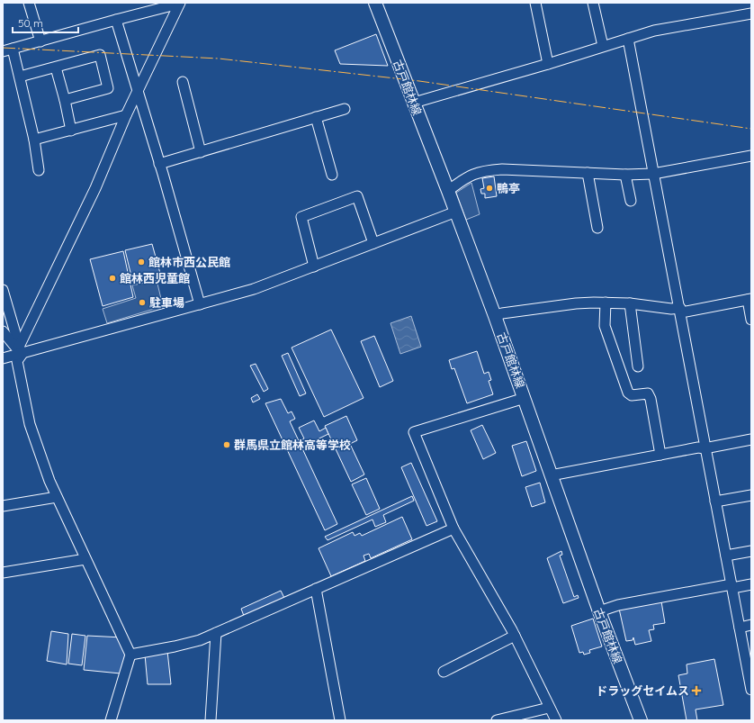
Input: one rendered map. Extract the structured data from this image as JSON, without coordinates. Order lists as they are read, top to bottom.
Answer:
{
  "streets": {
    "main road": ["古戸館林線"]
  },
  "places": {
    "other": [
      "鴨亭",
      "館林市西公民館",
      "館林西児童館",
      "駐車場",
      "群馬県立館林高等学校"
    ],
    "health": ["ドラッグセイムス"]
  },
  "scale_bar": "50 m"
}
